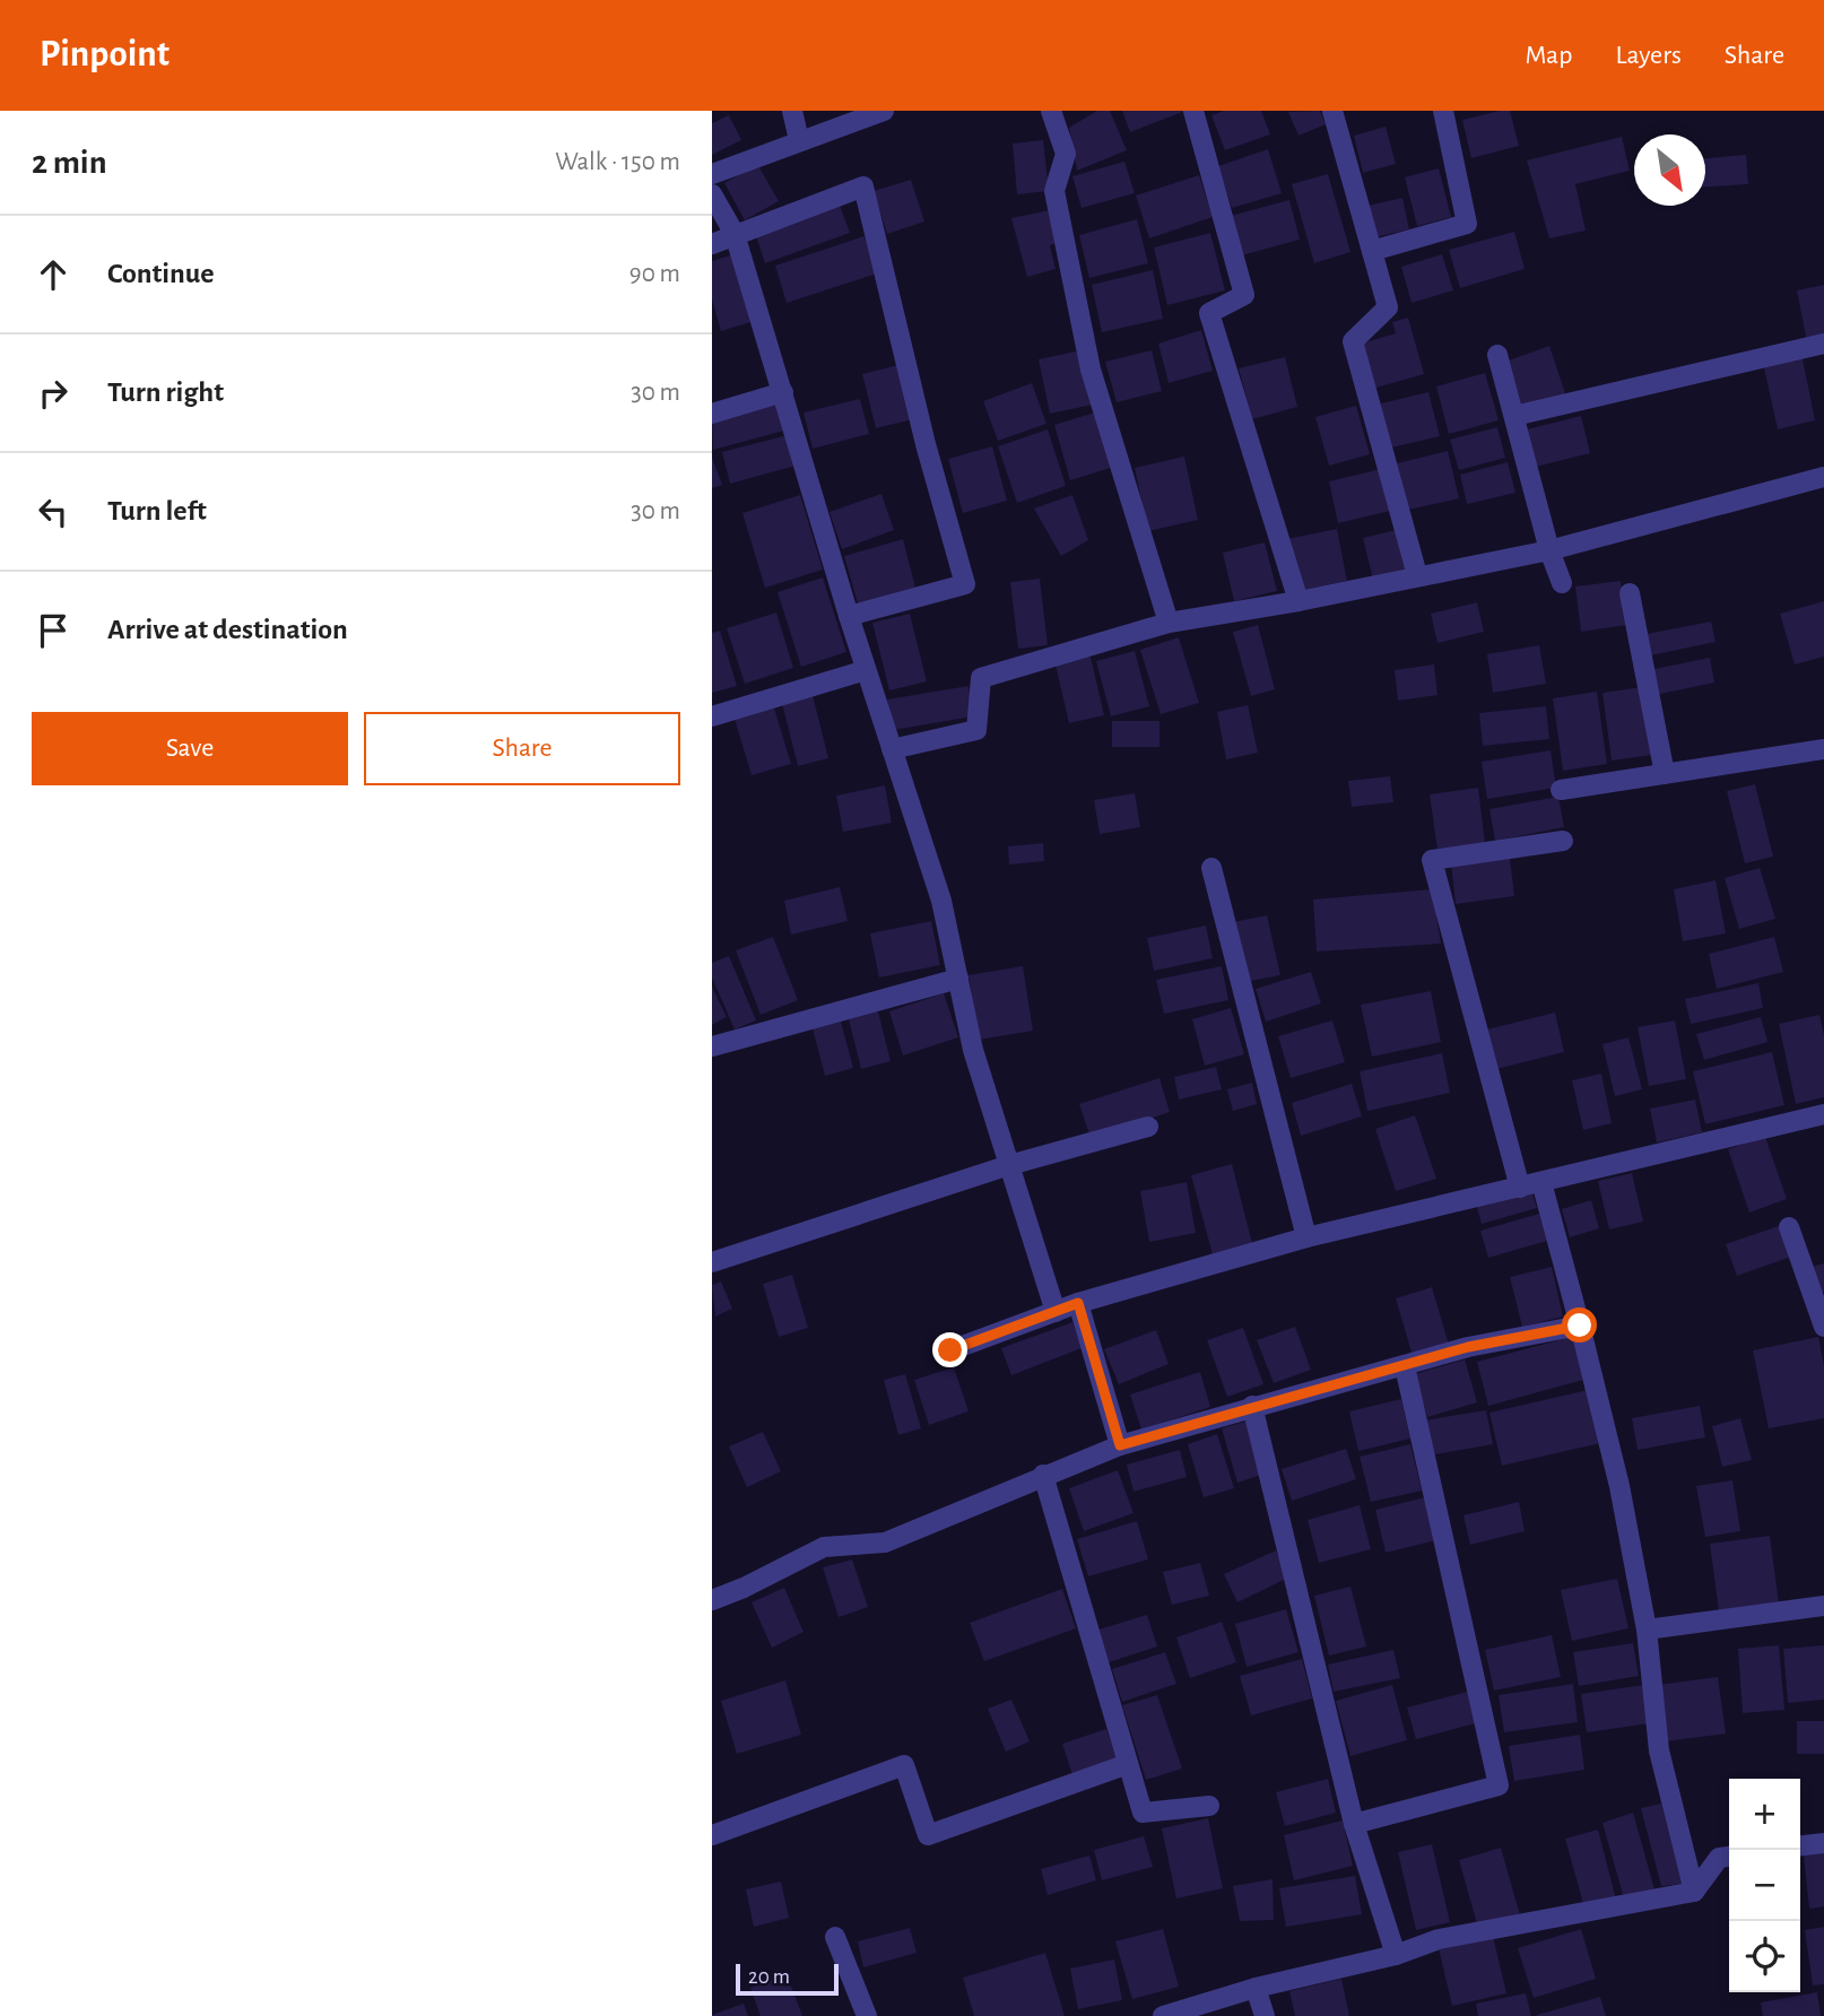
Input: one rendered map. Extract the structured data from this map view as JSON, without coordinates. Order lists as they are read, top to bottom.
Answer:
{
  "scale_bar": "20 m",
  "north": "bottom right",
  "page": {
    "header": "Pinpoint",
    "nav": ["Map", "Layers", "Share"],
    "heading": ["2 min", "Walk · 150 m"],
    "list": [
      ["Continue", "90 m"],
      ["Turn right", "30 m"],
      ["Turn left", "30 m"],
      "Arrive at destination"
    ],
    "buttons": ["Save", "Share"],
    "map_buttons": ["+", "−"],
    "scale": "20 m"
  }
}
